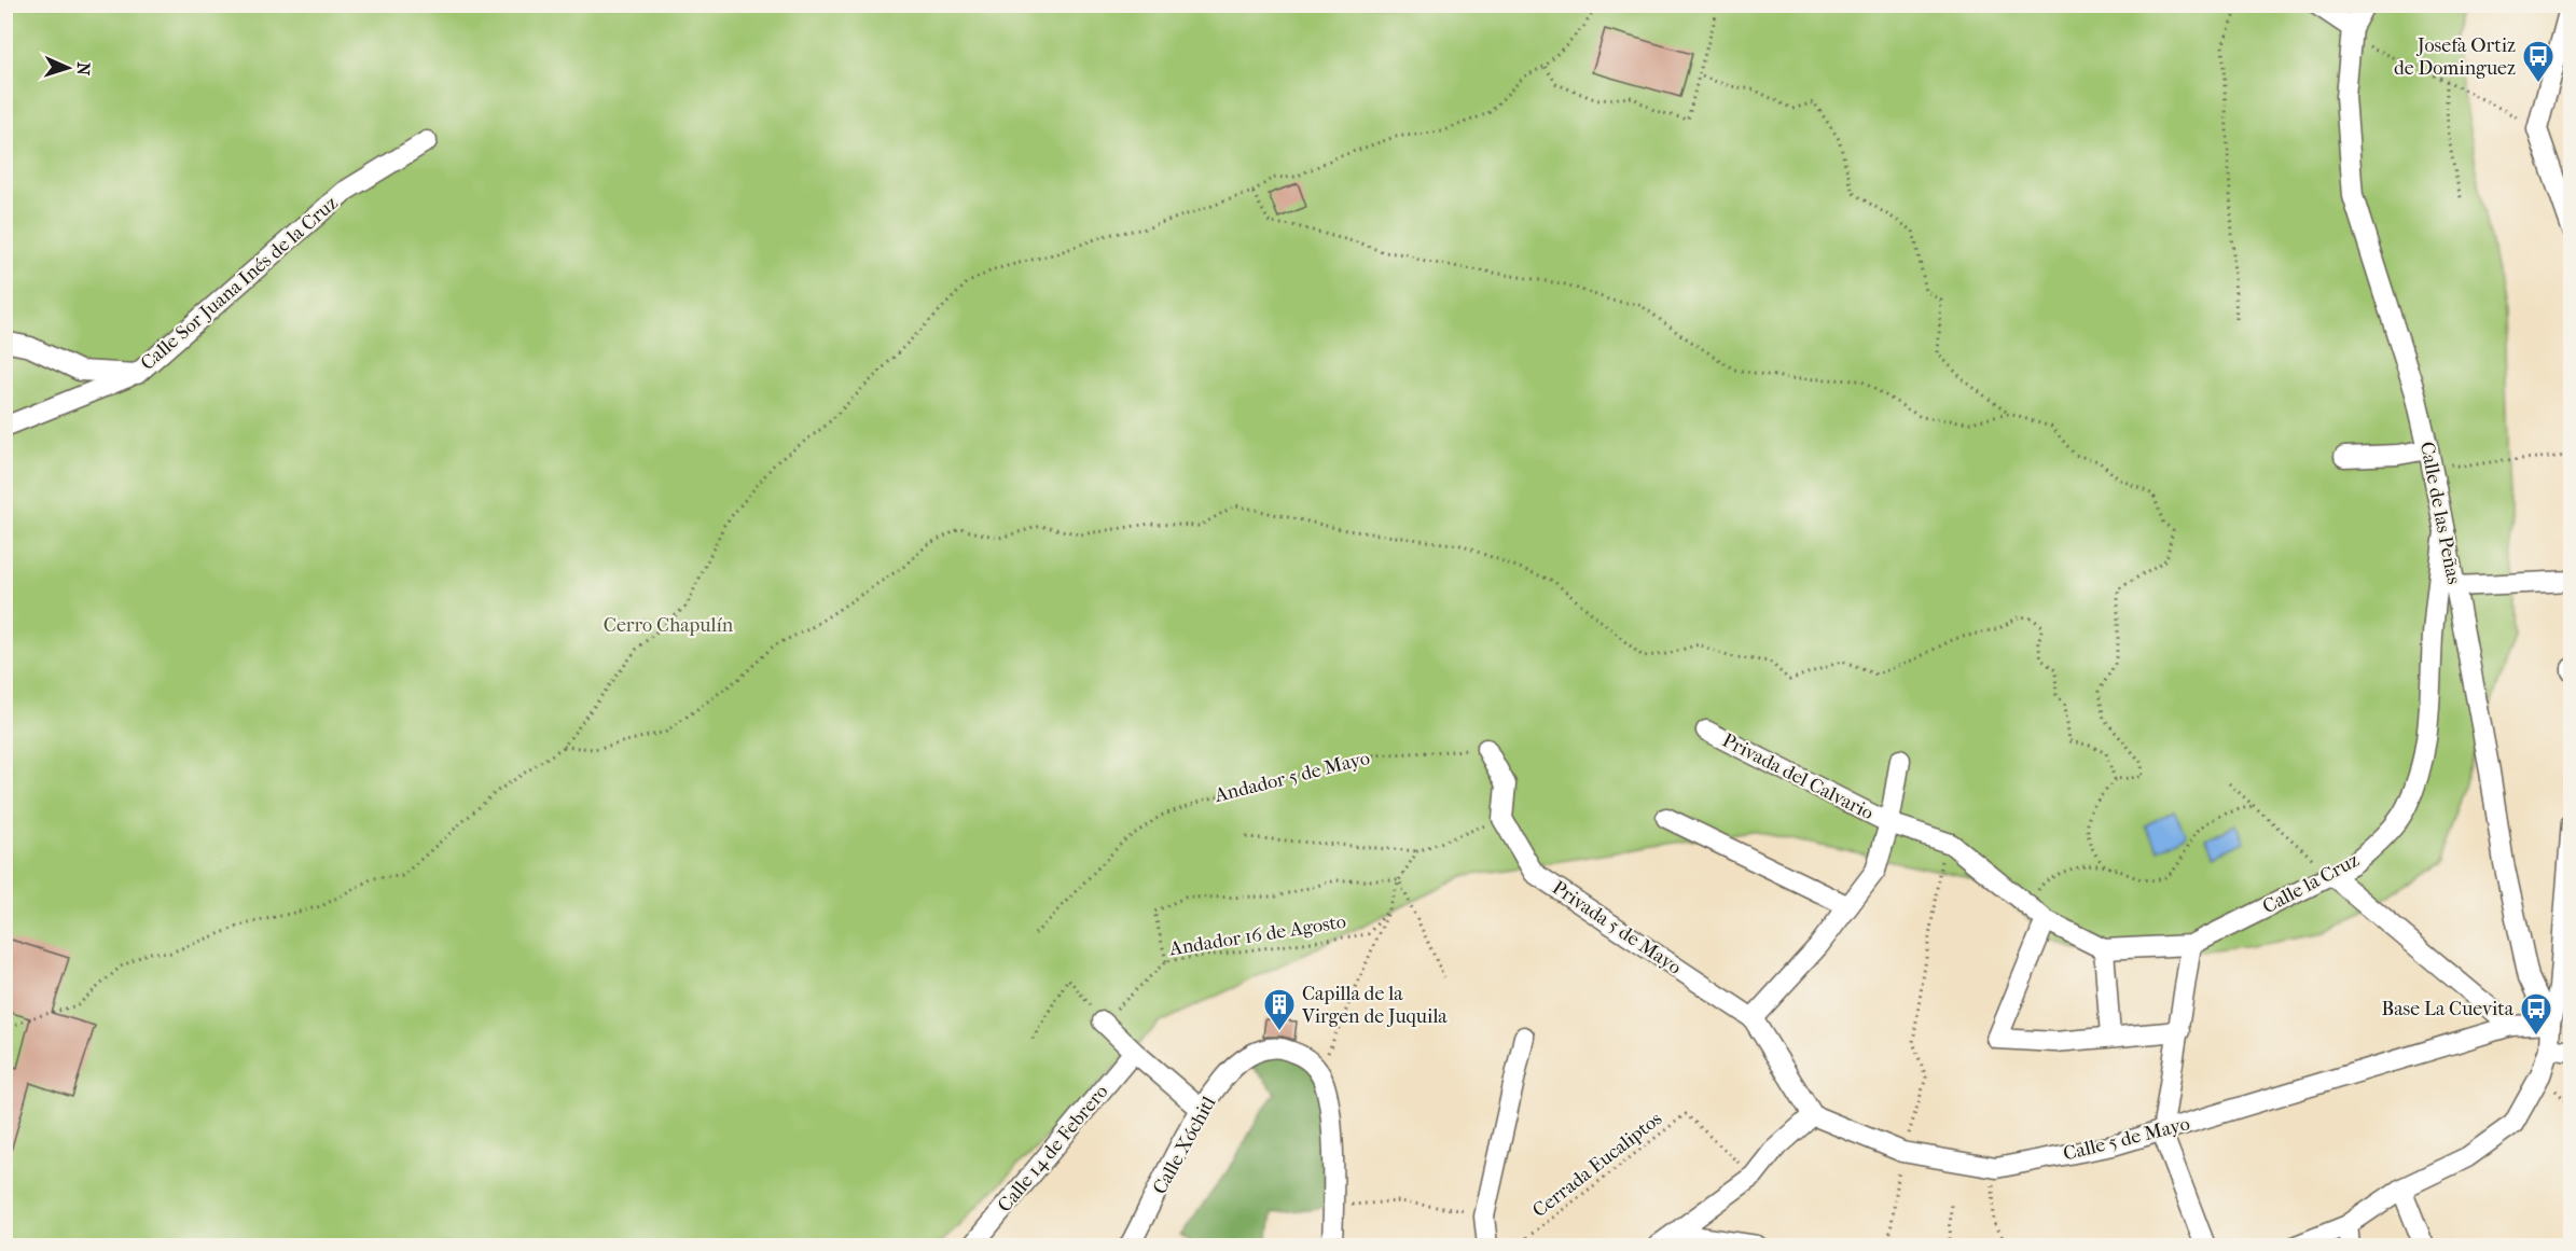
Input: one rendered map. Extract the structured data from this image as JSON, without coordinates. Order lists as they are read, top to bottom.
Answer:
{
  "streets": {
    "street": [
      "Calle Sor Juana Inés de la Cruz",
      "Calle de las Peñas",
      "Privada del Calvario",
      "Calle la Cruz",
      "Privada 5 de Mayo",
      "Calle 5 de Mayo",
      "Calle Xóchitl",
      "Calle 14 de Febrero"
    ],
    "path": ["Andador 5 de Mayo", "Andador 16 de Agosto", "Cerrada Eucaliptos"]
  },
  "crossings": [
    ["Calle de las Peñas", "Calle la Cruz"],
    ["Calle de las Peñas", "Calle 5 de Mayo"]
  ],
  "parks": ["Cerro Chapulín"],
  "places": {
    "bus stop": ["Josefa Ortiz de Dominguez", "Base La Cuevita"],
    "building": ["Capilla de la Virgen de Juquila"]
  },
  "north": "right"
}
